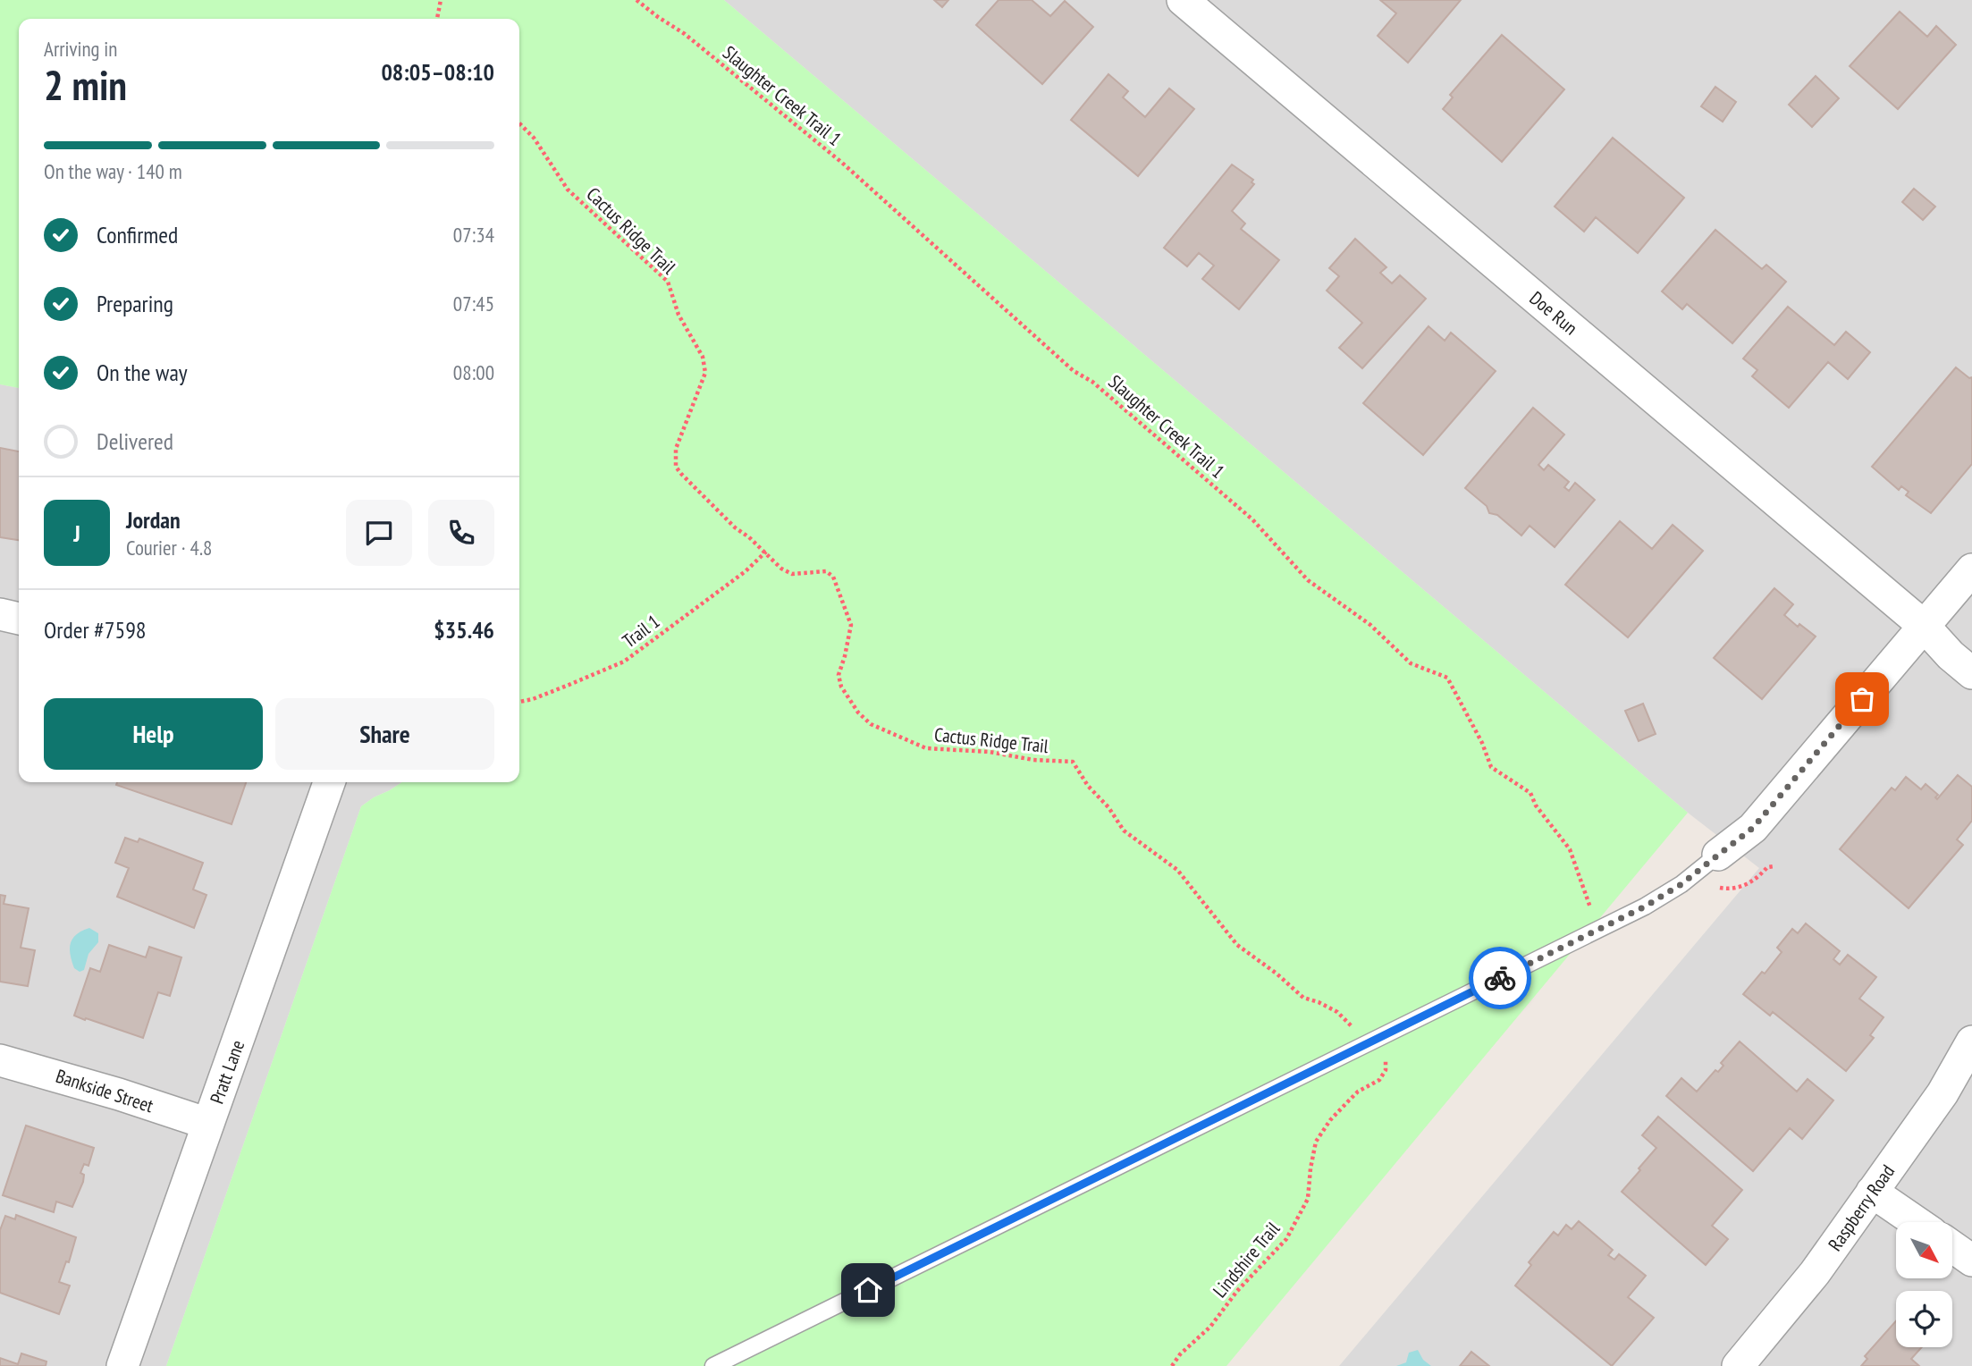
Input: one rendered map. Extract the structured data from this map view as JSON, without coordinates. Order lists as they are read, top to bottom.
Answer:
{
  "streets": {
    "street": [
      "Doe Run",
      "Pratt Lane",
      "Bankside Street",
      "Raspberry Road"
    ],
    "path": [
      "Slaughter Creek Trail 1",
      "Cactus Ridge Trail",
      "Trail 1",
      "Lindshire Trail"
    ]
  },
  "crossings": [
    ["Cactus Ridge Trail", "Trail 1"],
    ["Cactus Ridge Trail", "Lindshire Trail"],
    ["Pratt Lane", "Bankside Street"]
  ],
  "north": "bottom right",
  "page": {
    "heading": ["2 min", "Arriving in", "08:05–08:10"],
    "panel": [
      "Jordan",
      "Courier · 4.8",
      "Order #7598",
      "$35.46"
    ],
    "bar": "On the way · 140 m",
    "list": [
      ["Confirmed", "07:34"],
      ["Preparing", "07:45"],
      ["On the way", "08:00"],
      "Delivered"
    ],
    "round": "J",
    "buttons": ["Help", "Share"]
  }
}
